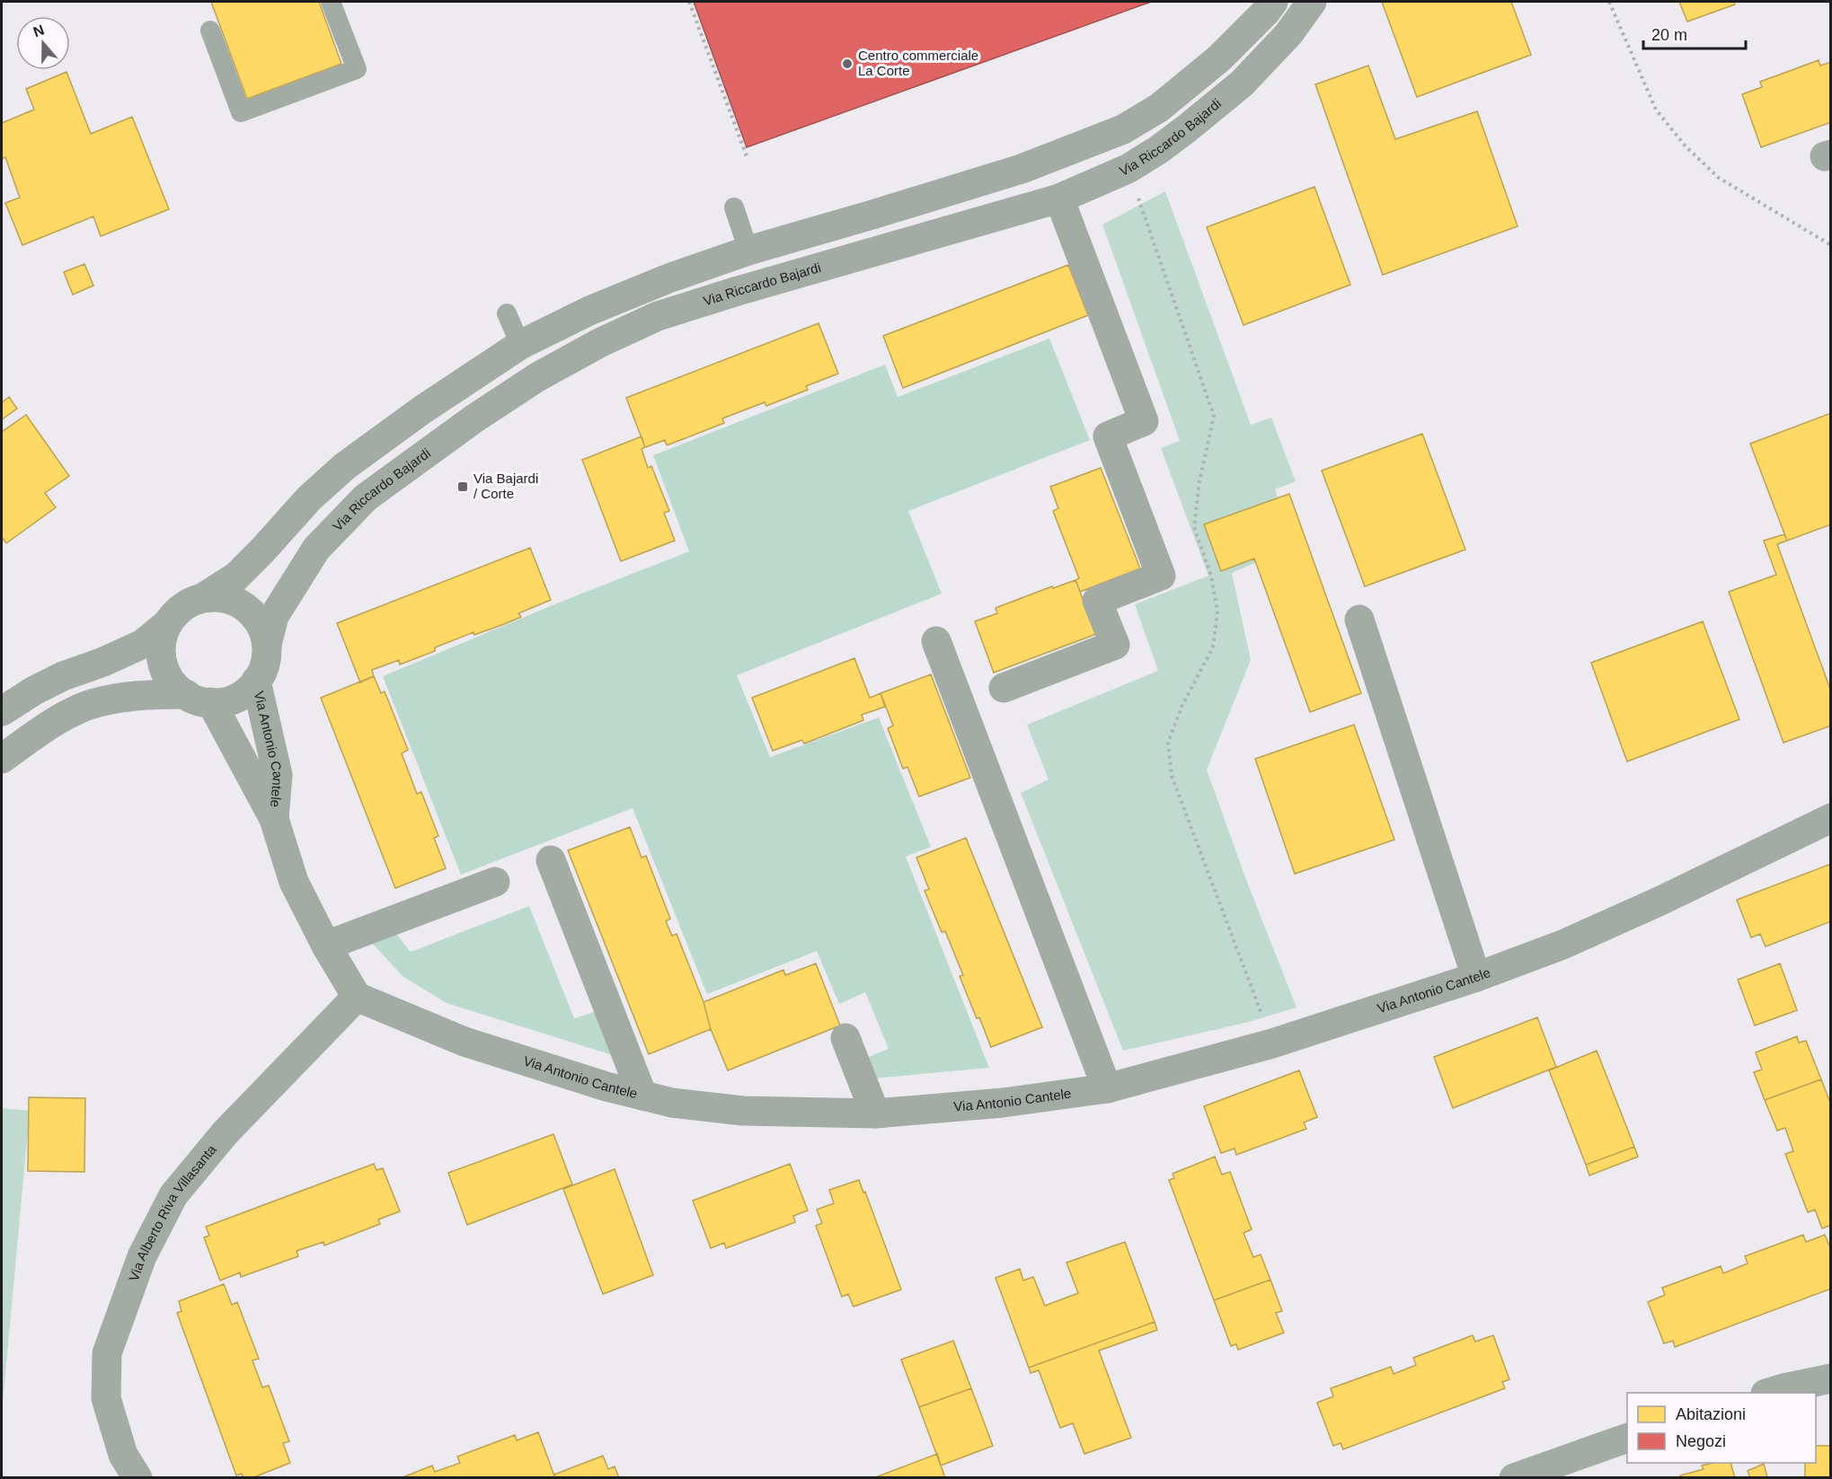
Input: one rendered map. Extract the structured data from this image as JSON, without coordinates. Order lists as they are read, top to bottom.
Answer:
{
  "streets": {
    "street": ["Via Riccardo Bajardi", "Via Antonio Cantele", "Via Alberto Riva Villasanta"]
  },
  "crossings": [
    ["Via Riccardo Bajardi", "Via Antonio Cantele"],
    ["Via Antonio Cantele", "Via Alberto Riva Villasanta"]
  ],
  "places": {
    "other": ["Centro commerciale La Corte"],
    "transit": ["Via Bajardi / Corte"]
  },
  "legend": ["Abitazioni", "Negozi"],
  "scale_bar": "20 m",
  "north": "top"
}
